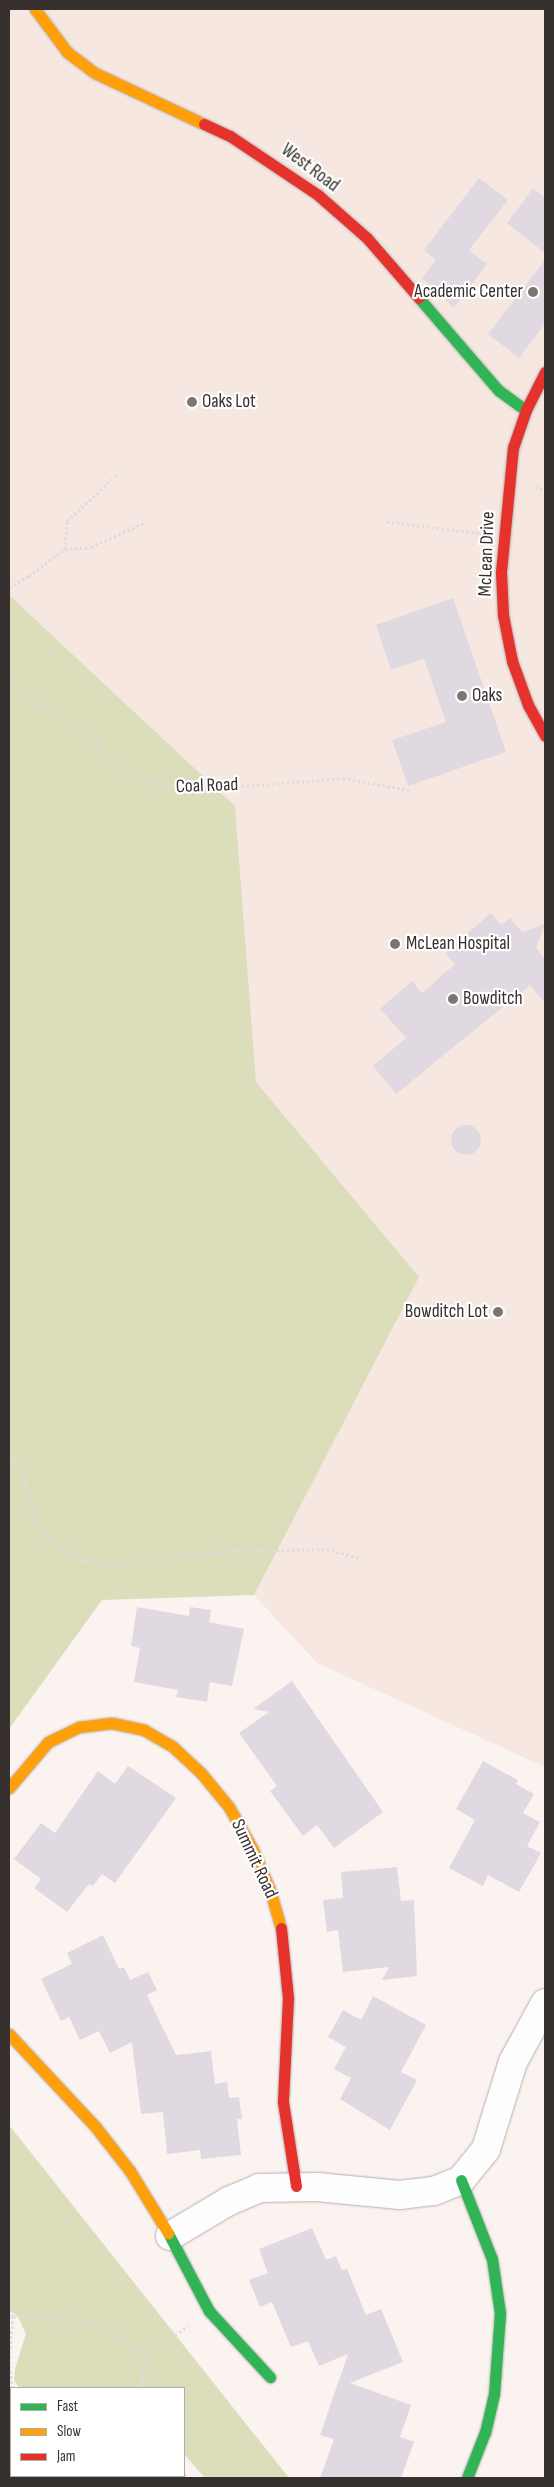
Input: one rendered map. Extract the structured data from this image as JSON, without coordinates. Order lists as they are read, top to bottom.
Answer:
{
  "streets": {
    "street": ["West Road", "McLean Drive", "Summit Road"],
    "path": ["Coal Road"]
  },
  "crossings": [
    ["West Road", "McLean Drive"]
  ],
  "places": [
    "Academic Center",
    "Oaks Lot",
    "Oaks",
    "McLean Hospital",
    "Bowditch",
    "Bowditch Lot"
  ],
  "legend": ["Fast", "Slow", "Jam"]
}
